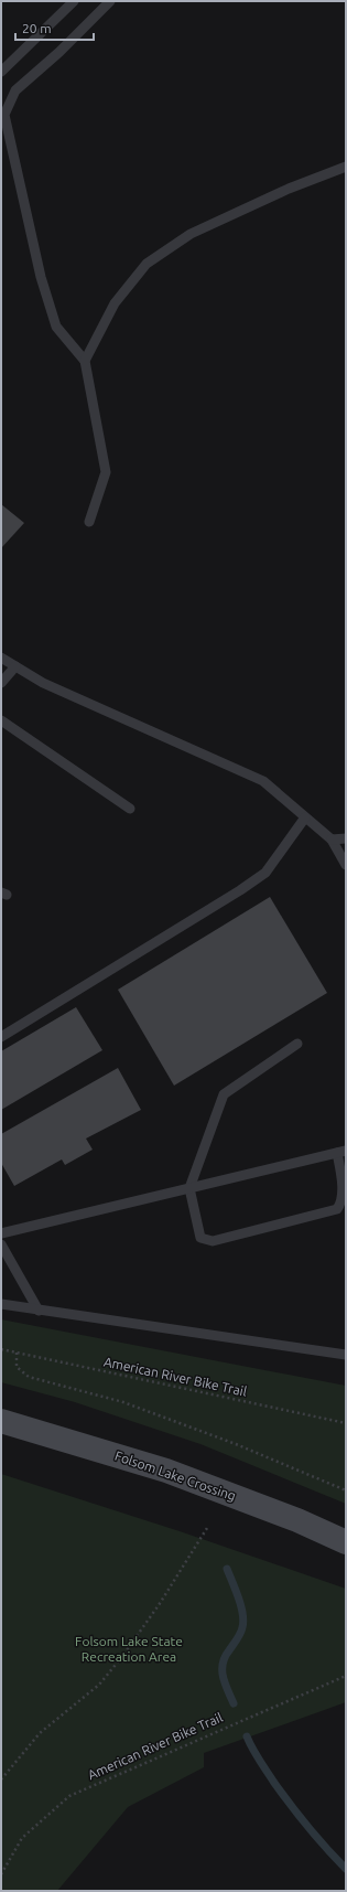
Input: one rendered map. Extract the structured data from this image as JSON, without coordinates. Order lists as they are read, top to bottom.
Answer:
{
  "streets": {
    "main road": ["Folsom Lake Crossing"],
    "path": ["American River Bike Trail"]
  },
  "parks": ["Folsom Lake State Recreation Area"],
  "scale_bar": "20 m"
}
